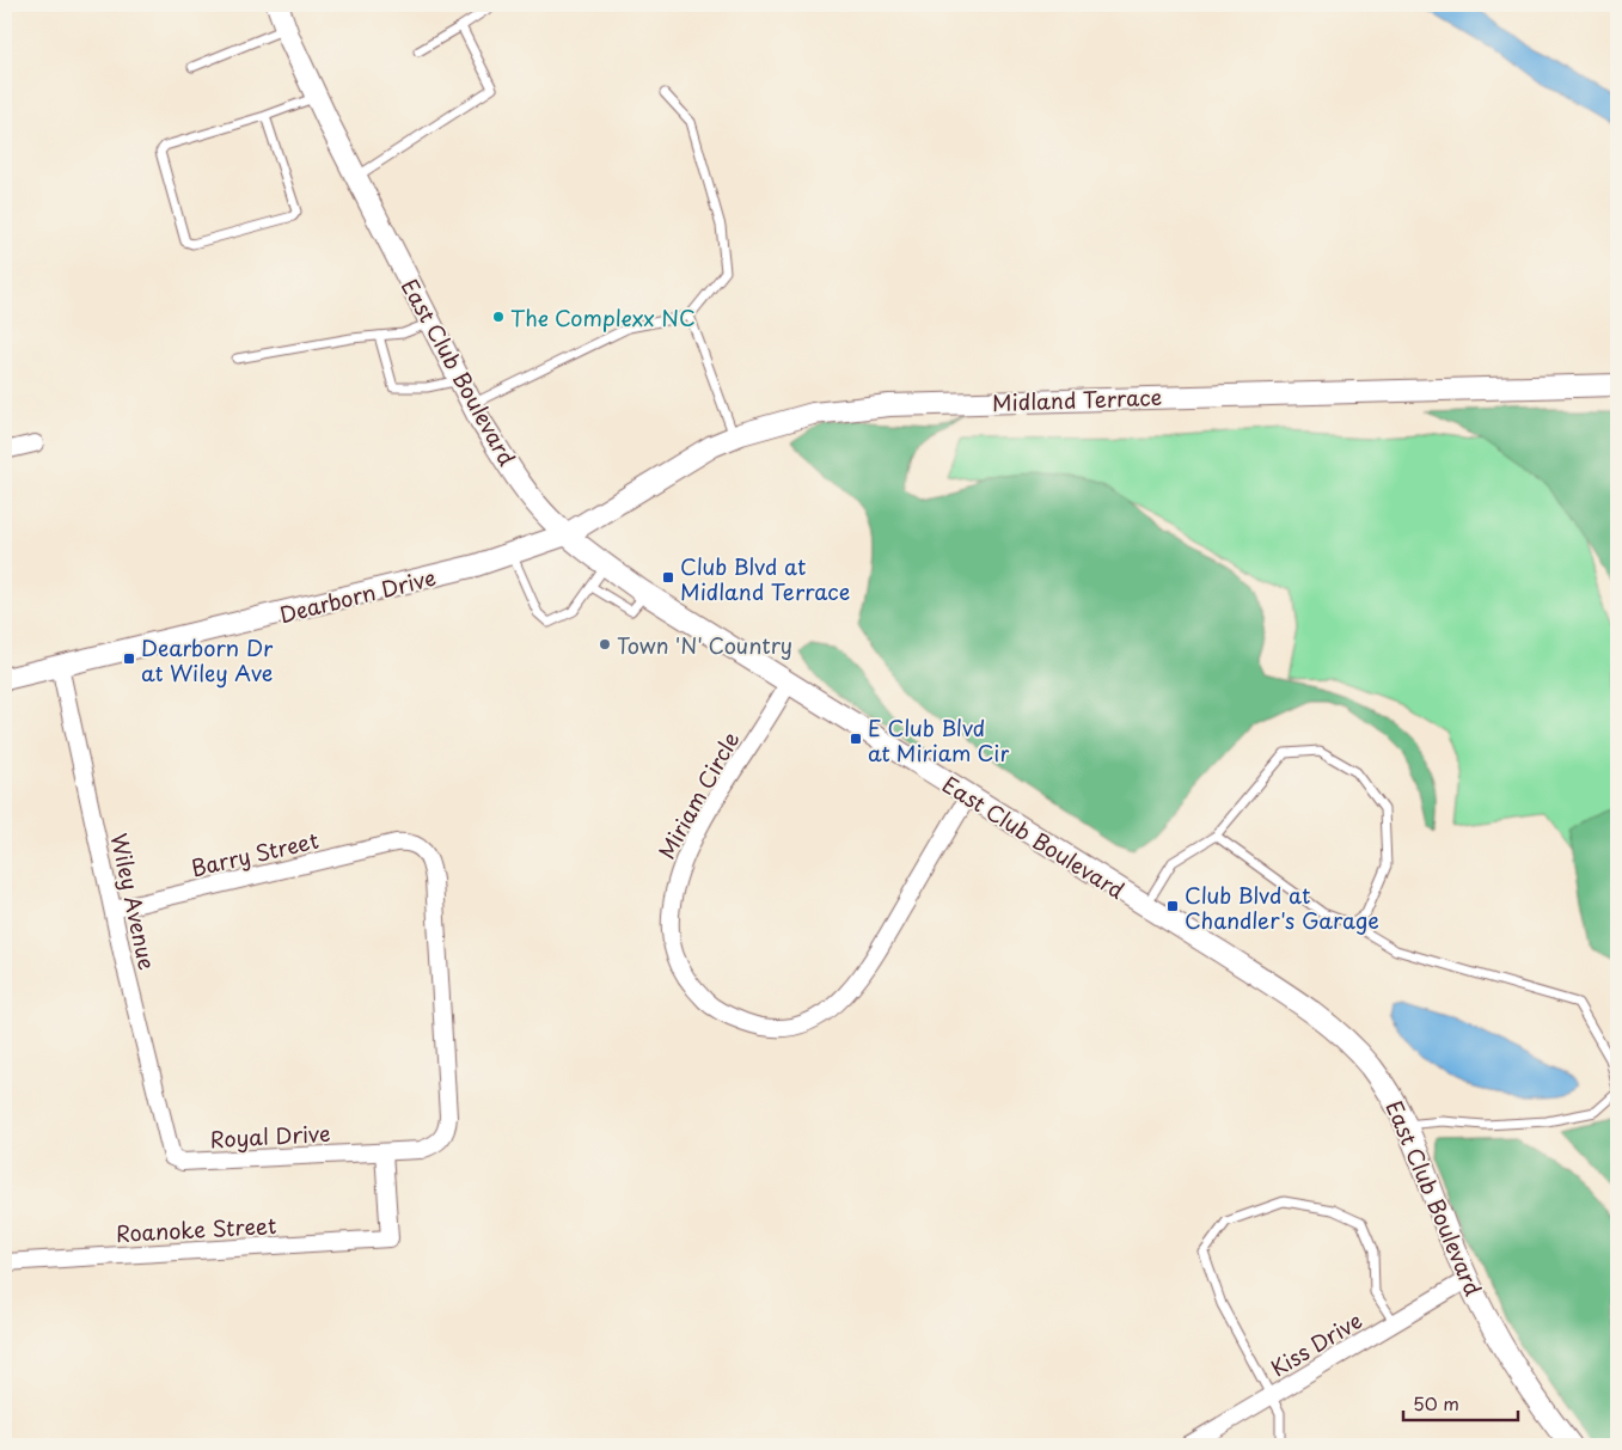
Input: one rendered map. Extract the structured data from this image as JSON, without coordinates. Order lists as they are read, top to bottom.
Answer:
{
  "streets": {
    "street": [
      "East Club Boulevard",
      "Midland Terrace",
      "Dearborn Drive",
      "Miriam Circle",
      "Barry Street",
      "Wiley Avenue",
      "Royal Drive",
      "Roanoke Street",
      "Kiss Drive"
    ]
  },
  "crossings": [
    ["East Club Boulevard", "Midland Terrace"],
    ["East Club Boulevard", "Dearborn Drive"],
    ["East Club Boulevard", "Miriam Circle"],
    ["East Club Boulevard", "Kiss Drive"],
    ["Midland Terrace", "Dearborn Drive"],
    ["Dearborn Drive", "Wiley Avenue"],
    ["Barry Street", "Wiley Avenue"],
    ["Barry Street", "Royal Drive"],
    ["Wiley Avenue", "Royal Drive"],
    ["Royal Drive", "Roanoke Street"]
  ],
  "places": {
    "other": ["The Complexx NC", "Town 'N' Country"],
    "transit": [
      "Club Blvd at Midland Terrace",
      "Dearborn Dr at Wiley Ave",
      "E Club Blvd at Miriam Cir",
      "Club Blvd at Chandler's Garage"
    ]
  },
  "scale_bar": "50 m"
}
